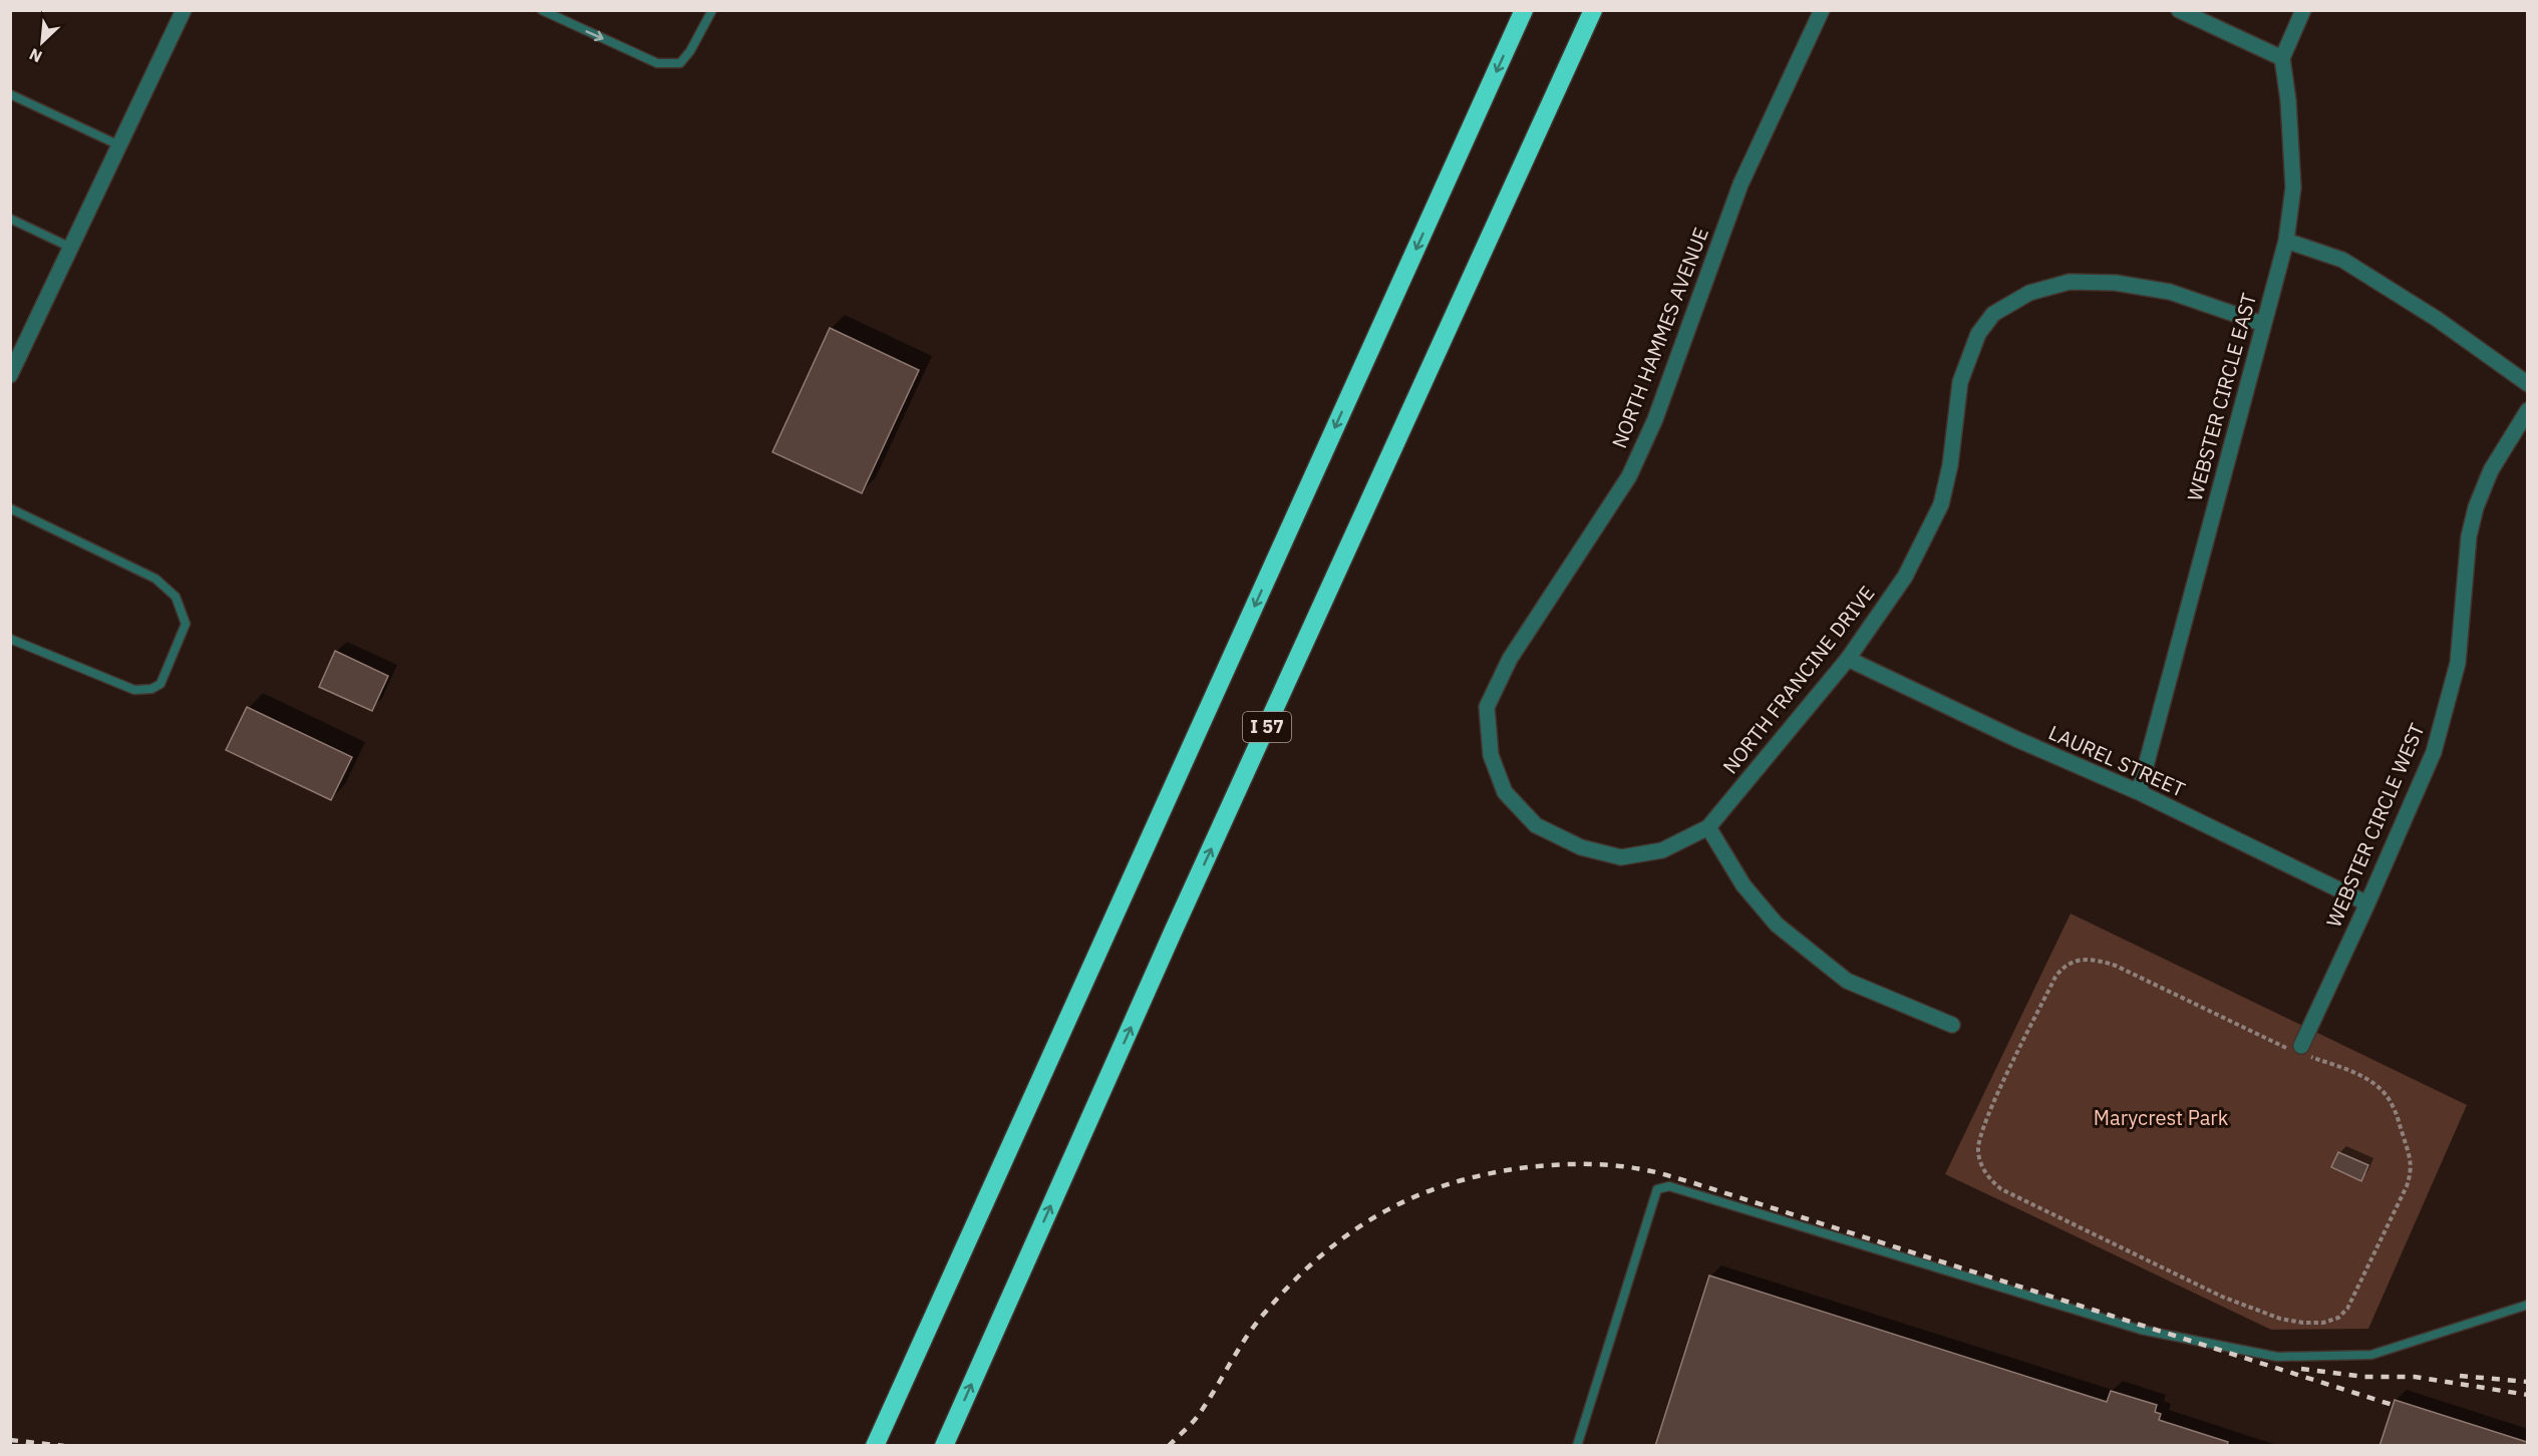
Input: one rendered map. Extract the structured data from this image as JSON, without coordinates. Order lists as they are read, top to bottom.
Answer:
{
  "streets": {
    "highway": ["I 57"],
    "street": [
      "NORTH HAMMES AVENUE",
      "WEBSTER CIRCLE EAST",
      "NORTH FRANCINE DRIVE",
      "LAUREL STREET",
      "WEBSTER CIRCLE WEST"
    ]
  },
  "crossings": [
    ["NORTH HAMMES AVENUE", "NORTH FRANCINE DRIVE"],
    ["WEBSTER CIRCLE EAST", "NORTH FRANCINE DRIVE"],
    ["WEBSTER CIRCLE EAST", "LAUREL STREET"],
    ["NORTH FRANCINE DRIVE", "LAUREL STREET"],
    ["LAUREL STREET", "WEBSTER CIRCLE WEST"]
  ],
  "parks": ["Marycrest Park"],
  "north": "bottom left"
}
